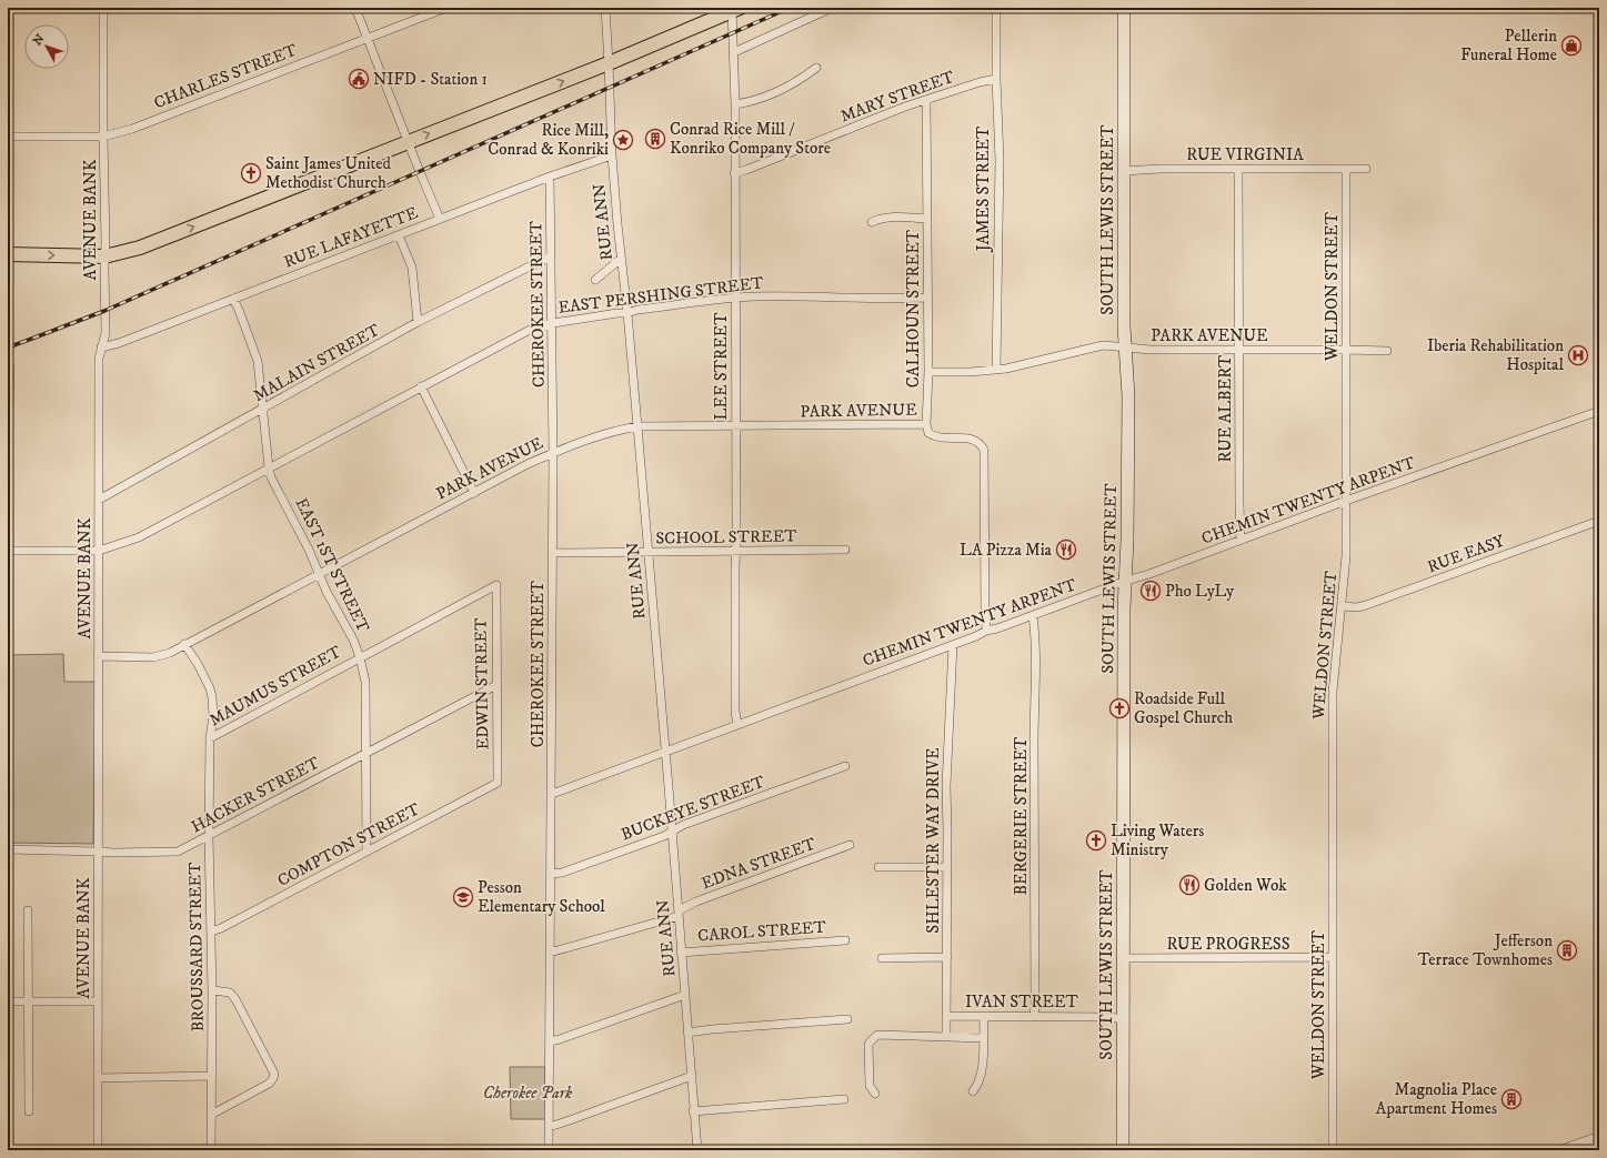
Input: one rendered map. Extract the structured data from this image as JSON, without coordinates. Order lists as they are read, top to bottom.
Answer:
{
  "streets": {
    "main road": ["SOUTH LEWIS STREET"],
    "street": [
      "CHARLES STREET",
      "MARY STREET",
      "RUE VIRGINIA",
      "JAMES STREET",
      "AVENUE BANK",
      "RUE ANN",
      "RUE LAFAYETTE",
      "WELDON STREET",
      "EAST PERSHING STREET",
      "CHEROKEE STREET",
      "CALHOUN STREET",
      "PARK AVENUE",
      "MALAIN STREET",
      "LEE STREET",
      "RUE ALBERT",
      "CHEMIN TWENTY ARPENT",
      "SCHOOL STREET",
      "RUE EASY",
      "EAST 1ST STREET",
      "EDWIN STREET",
      "MAUMUS STREET",
      "HACKER STREET",
      "BUCKEYE STREET",
      "BERGERIE STREET",
      "SHLESTER WAY DRIVE",
      "COMPTON STREET",
      "EDNA STREET",
      "CAROL STREET",
      "RUE PROGRESS",
      "BROUSSARD STREET",
      "IVAN STREET"
    ]
  },
  "crossings": [
    ["CHARLES STREET", "AVENUE BANK"],
    ["MARY STREET", "JAMES STREET"],
    ["MARY STREET", "CALHOUN STREET"],
    ["MARY STREET", "LEE STREET"],
    ["RUE VIRGINIA", "SOUTH LEWIS STREET"],
    ["RUE VIRGINIA", "WELDON STREET"],
    ["RUE VIRGINIA", "RUE ALBERT"],
    ["JAMES STREET", "PARK AVENUE"],
    ["AVENUE BANK", "RUE LAFAYETTE"],
    ["AVENUE BANK", "EAST PERSHING STREET"],
    ["AVENUE BANK", "PARK AVENUE"],
    ["AVENUE BANK", "MALAIN STREET"],
    ["AVENUE BANK", "HACKER STREET"],
    ["SOUTH LEWIS STREET", "PARK AVENUE"],
    ["SOUTH LEWIS STREET", "CHEMIN TWENTY ARPENT"],
    ["SOUTH LEWIS STREET", "RUE PROGRESS"],
    ["SOUTH LEWIS STREET", "IVAN STREET"],
    ["RUE ANN", "RUE LAFAYETTE"],
    ["RUE ANN", "EAST PERSHING STREET"],
    ["RUE ANN", "PARK AVENUE"],
    ["RUE ANN", "CHEMIN TWENTY ARPENT"],
    ["RUE ANN", "SCHOOL STREET"],
    ["RUE ANN", "BUCKEYE STREET"],
    ["RUE ANN", "EDNA STREET"],
    ["RUE ANN", "CAROL STREET"],
    ["RUE LAFAYETTE", "CHEROKEE STREET"],
    ["RUE LAFAYETTE", "EAST 1ST STREET"],
    ["WELDON STREET", "PARK AVENUE"],
    ["WELDON STREET", "CHEMIN TWENTY ARPENT"],
    ["WELDON STREET", "RUE EASY"],
    ["WELDON STREET", "RUE PROGRESS"],
    ["EAST PERSHING STREET", "CHEROKEE STREET"],
    ["EAST PERSHING STREET", "CALHOUN STREET"],
    ["EAST PERSHING STREET", "LEE STREET"],
    ["EAST PERSHING STREET", "EAST 1ST STREET"],
    ["CHEROKEE STREET", "PARK AVENUE"],
    ["CHEROKEE STREET", "MALAIN STREET"],
    ["CHEROKEE STREET", "CHEMIN TWENTY ARPENT"],
    ["CHEROKEE STREET", "SCHOOL STREET"],
    ["CHEROKEE STREET", "BUCKEYE STREET"],
    ["CHEROKEE STREET", "EDNA STREET"],
    ["CALHOUN STREET", "PARK AVENUE"],
    ["PARK AVENUE", "LEE STREET"],
    ["PARK AVENUE", "RUE ALBERT"],
    ["PARK AVENUE", "EAST 1ST STREET"],
    ["PARK AVENUE", "BROUSSARD STREET"],
    ["MALAIN STREET", "EAST 1ST STREET"],
    ["LEE STREET", "CHEMIN TWENTY ARPENT"],
    ["LEE STREET", "SCHOOL STREET"],
    ["RUE ALBERT", "CHEMIN TWENTY ARPENT"],
    ["CHEMIN TWENTY ARPENT", "BERGERIE STREET"],
    ["CHEMIN TWENTY ARPENT", "SHLESTER WAY DRIVE"],
    ["EAST 1ST STREET", "MAUMUS STREET"],
    ["EAST 1ST STREET", "HACKER STREET"],
    ["EAST 1ST STREET", "COMPTON STREET"],
    ["EDWIN STREET", "MAUMUS STREET"],
    ["EDWIN STREET", "HACKER STREET"],
    ["EDWIN STREET", "COMPTON STREET"],
    ["MAUMUS STREET", "BROUSSARD STREET"],
    ["HACKER STREET", "BROUSSARD STREET"],
    ["BERGERIE STREET", "IVAN STREET"],
    ["SHLESTER WAY DRIVE", "IVAN STREET"],
    ["COMPTON STREET", "BROUSSARD STREET"]
  ],
  "parks": ["Cherokee Park"],
  "places": {
    "shop": ["Pellerin Funeral Home"],
    "public building": ["NIFD - Station 1"],
    "building": ["Conrad Rice Mill / Konriko Company Store", "Jefferson Terrace Townhomes", "Magnolia Place Apartment Homes"],
    "place": ["Rice Mill, Conrad & Konriki"],
    "church": ["Saint James United Methodist Church", "Roadside Full Gospel Church", "Living Waters Ministry"],
    "hospital": ["Iberia Rehabilitation Hospital"],
    "restaurant": ["LA Pizza Mia", "Pho LyLy", "Golden Wok"],
    "school or university": ["Pesson Elementary School"]
  },
  "north": "top left"
}
